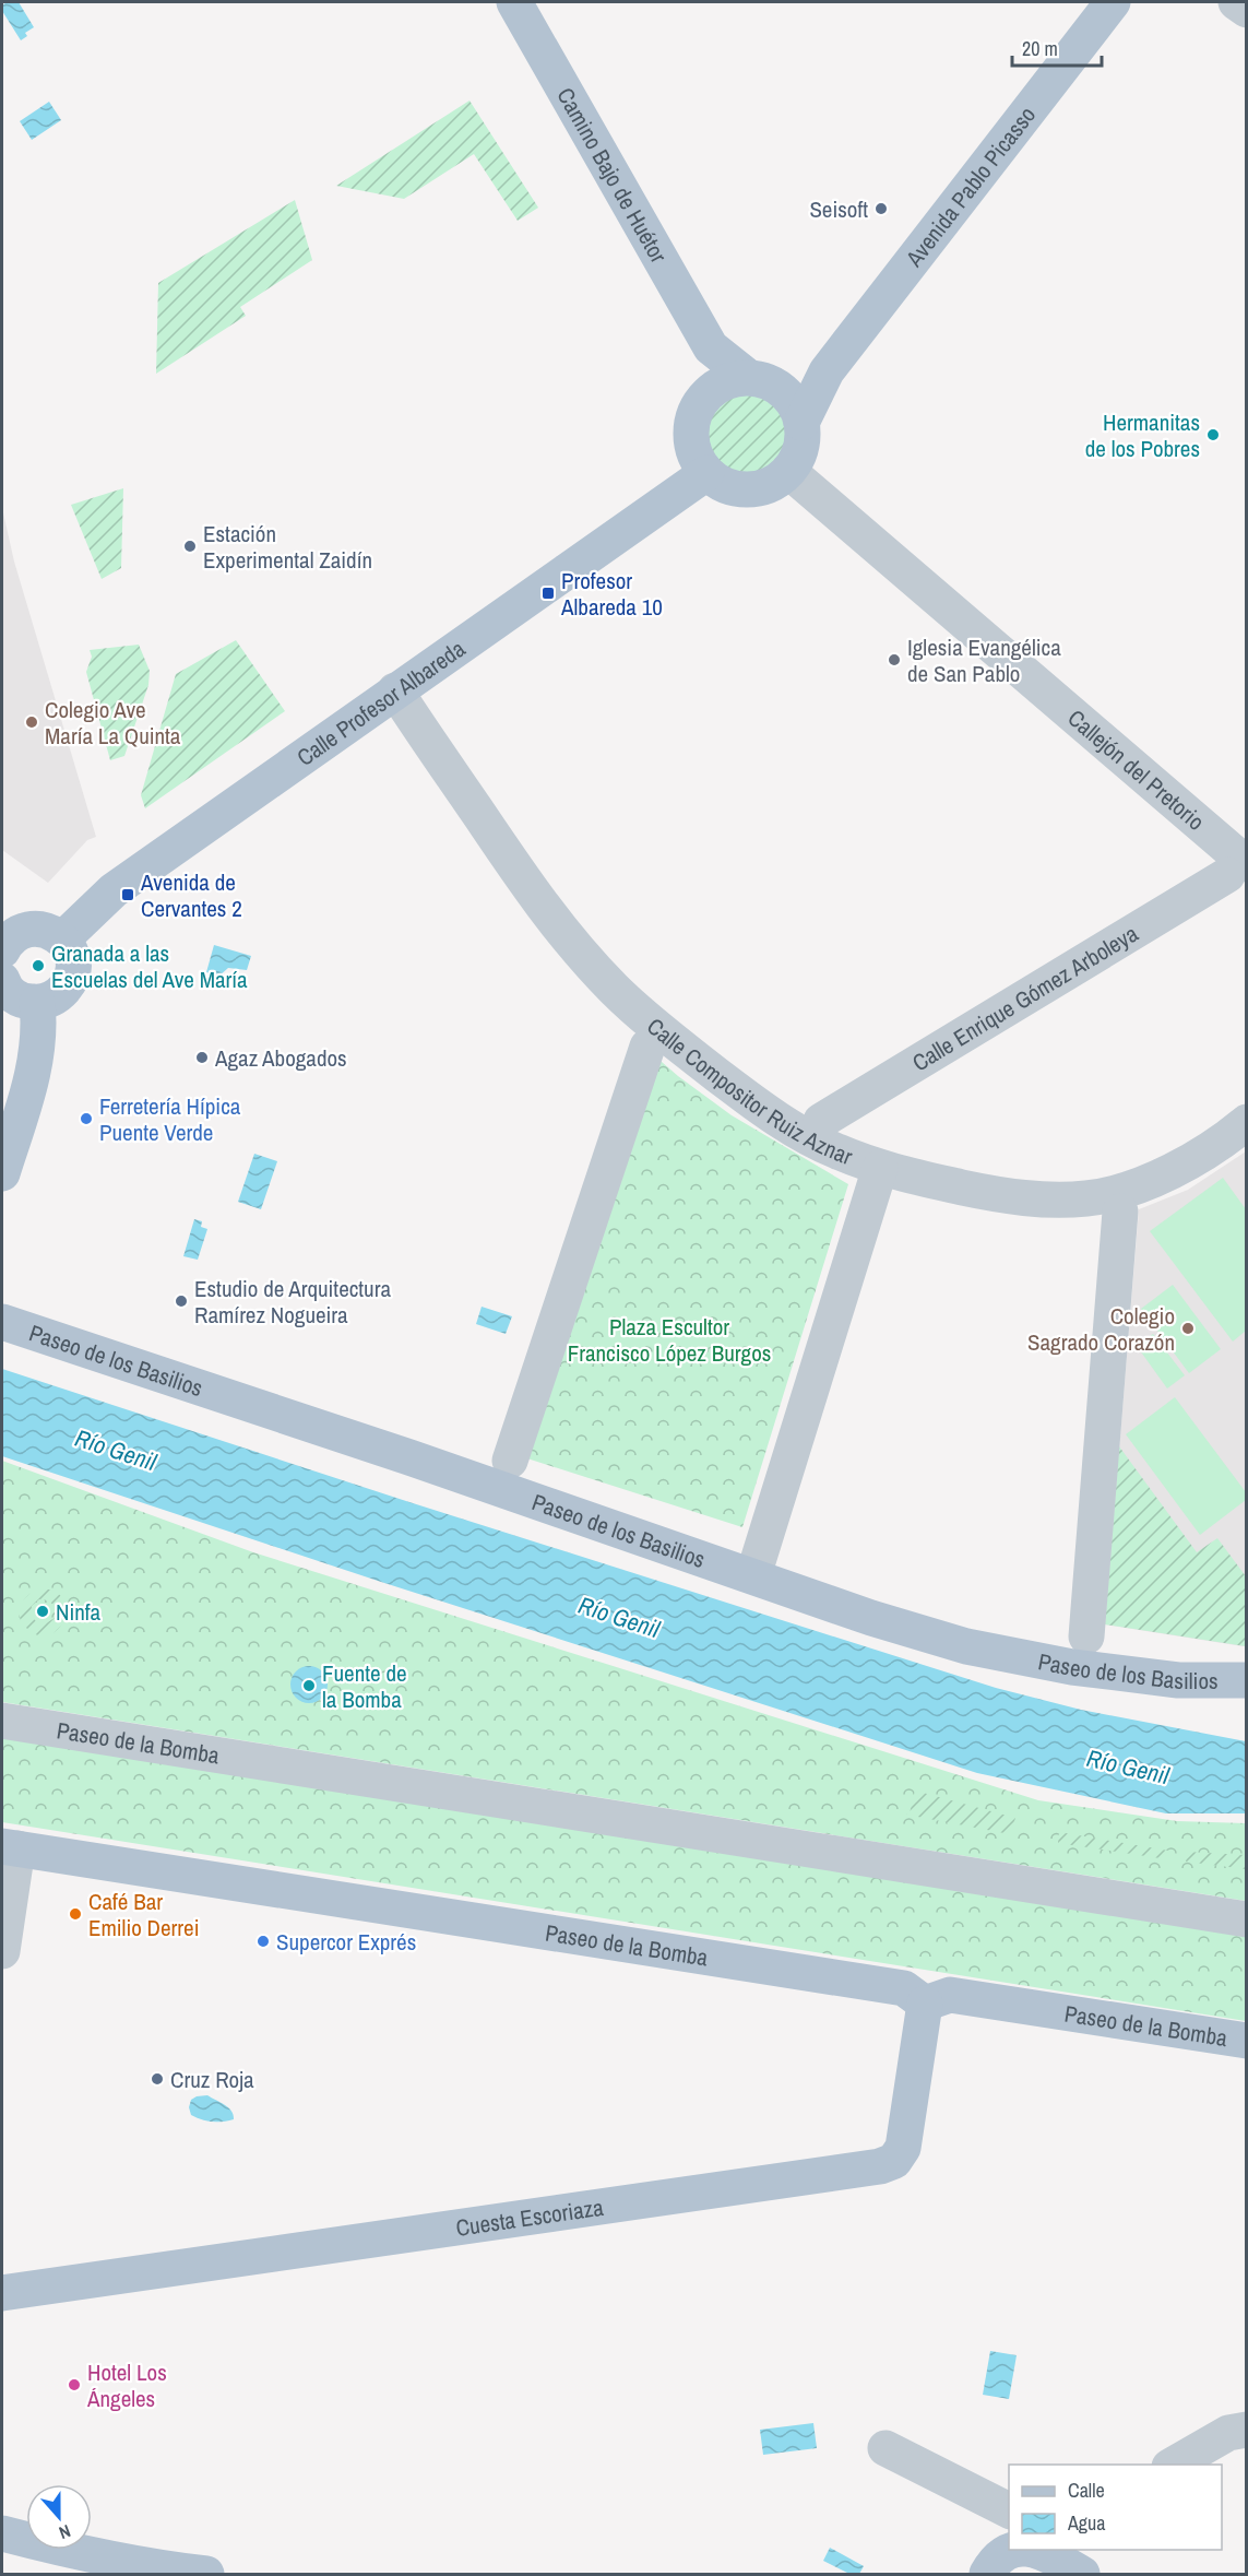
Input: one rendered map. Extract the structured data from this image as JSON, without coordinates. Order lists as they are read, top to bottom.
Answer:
{
  "streets": {
    "main road": [
      "Camino Bajo de Huétor",
      "Avenida Pablo Picasso",
      "Calle Profesor Albareda",
      "Paseo de los Basilios",
      "Paseo de la Bomba",
      "Cuesta Escoriaza"
    ],
    "street": ["Callejón del Pretorio", "Calle Enrique Gómez Arboleya", "Calle Compositor Ruiz Aznar"]
  },
  "crossings": [
    ["Camino Bajo de Huétor", "Avenida Pablo Picasso"],
    ["Camino Bajo de Huétor", "Calle Profesor Albareda"],
    ["Camino Bajo de Huétor", "Callejón del Pretorio"],
    ["Avenida Pablo Picasso", "Calle Profesor Albareda"],
    ["Avenida Pablo Picasso", "Callejón del Pretorio"],
    ["Calle Profesor Albareda", "Callejón del Pretorio"],
    ["Calle Profesor Albareda", "Calle Compositor Ruiz Aznar"],
    ["Callejón del Pretorio", "Calle Enrique Gómez Arboleya"],
    ["Paseo de la Bomba", "Cuesta Escoriaza"]
  ],
  "water": ["Río Genil"],
  "parks": ["Plaza Escultor Francisco López Burgos"],
  "places": {
    "other": [
      "Seisoft",
      "Hermanitas de los Pobres",
      "Estación Experimental Zaidín",
      "Iglesia Evangélica de San Pablo",
      "Colegio Ave María La Quinta",
      "Granada a las Escuelas del Ave María",
      "Agaz Abogados",
      "Ferretería Hípica Puente Verde",
      "Estudio de Arquitectura Ramírez Nogueira",
      "Colegio Sagrado Corazón",
      "Ninfa",
      "Fuente de la Bomba",
      "Café Bar Emilio Derrei",
      "Supercor Exprés",
      "Cruz Roja",
      "Hotel Los Ángeles"
    ],
    "transit": ["Profesor Albareda 10", "Avenida de Cervantes 2"]
  },
  "legend": ["Calle", "Agua"],
  "scale_bar": "20 m",
  "north": "bottom"
}
